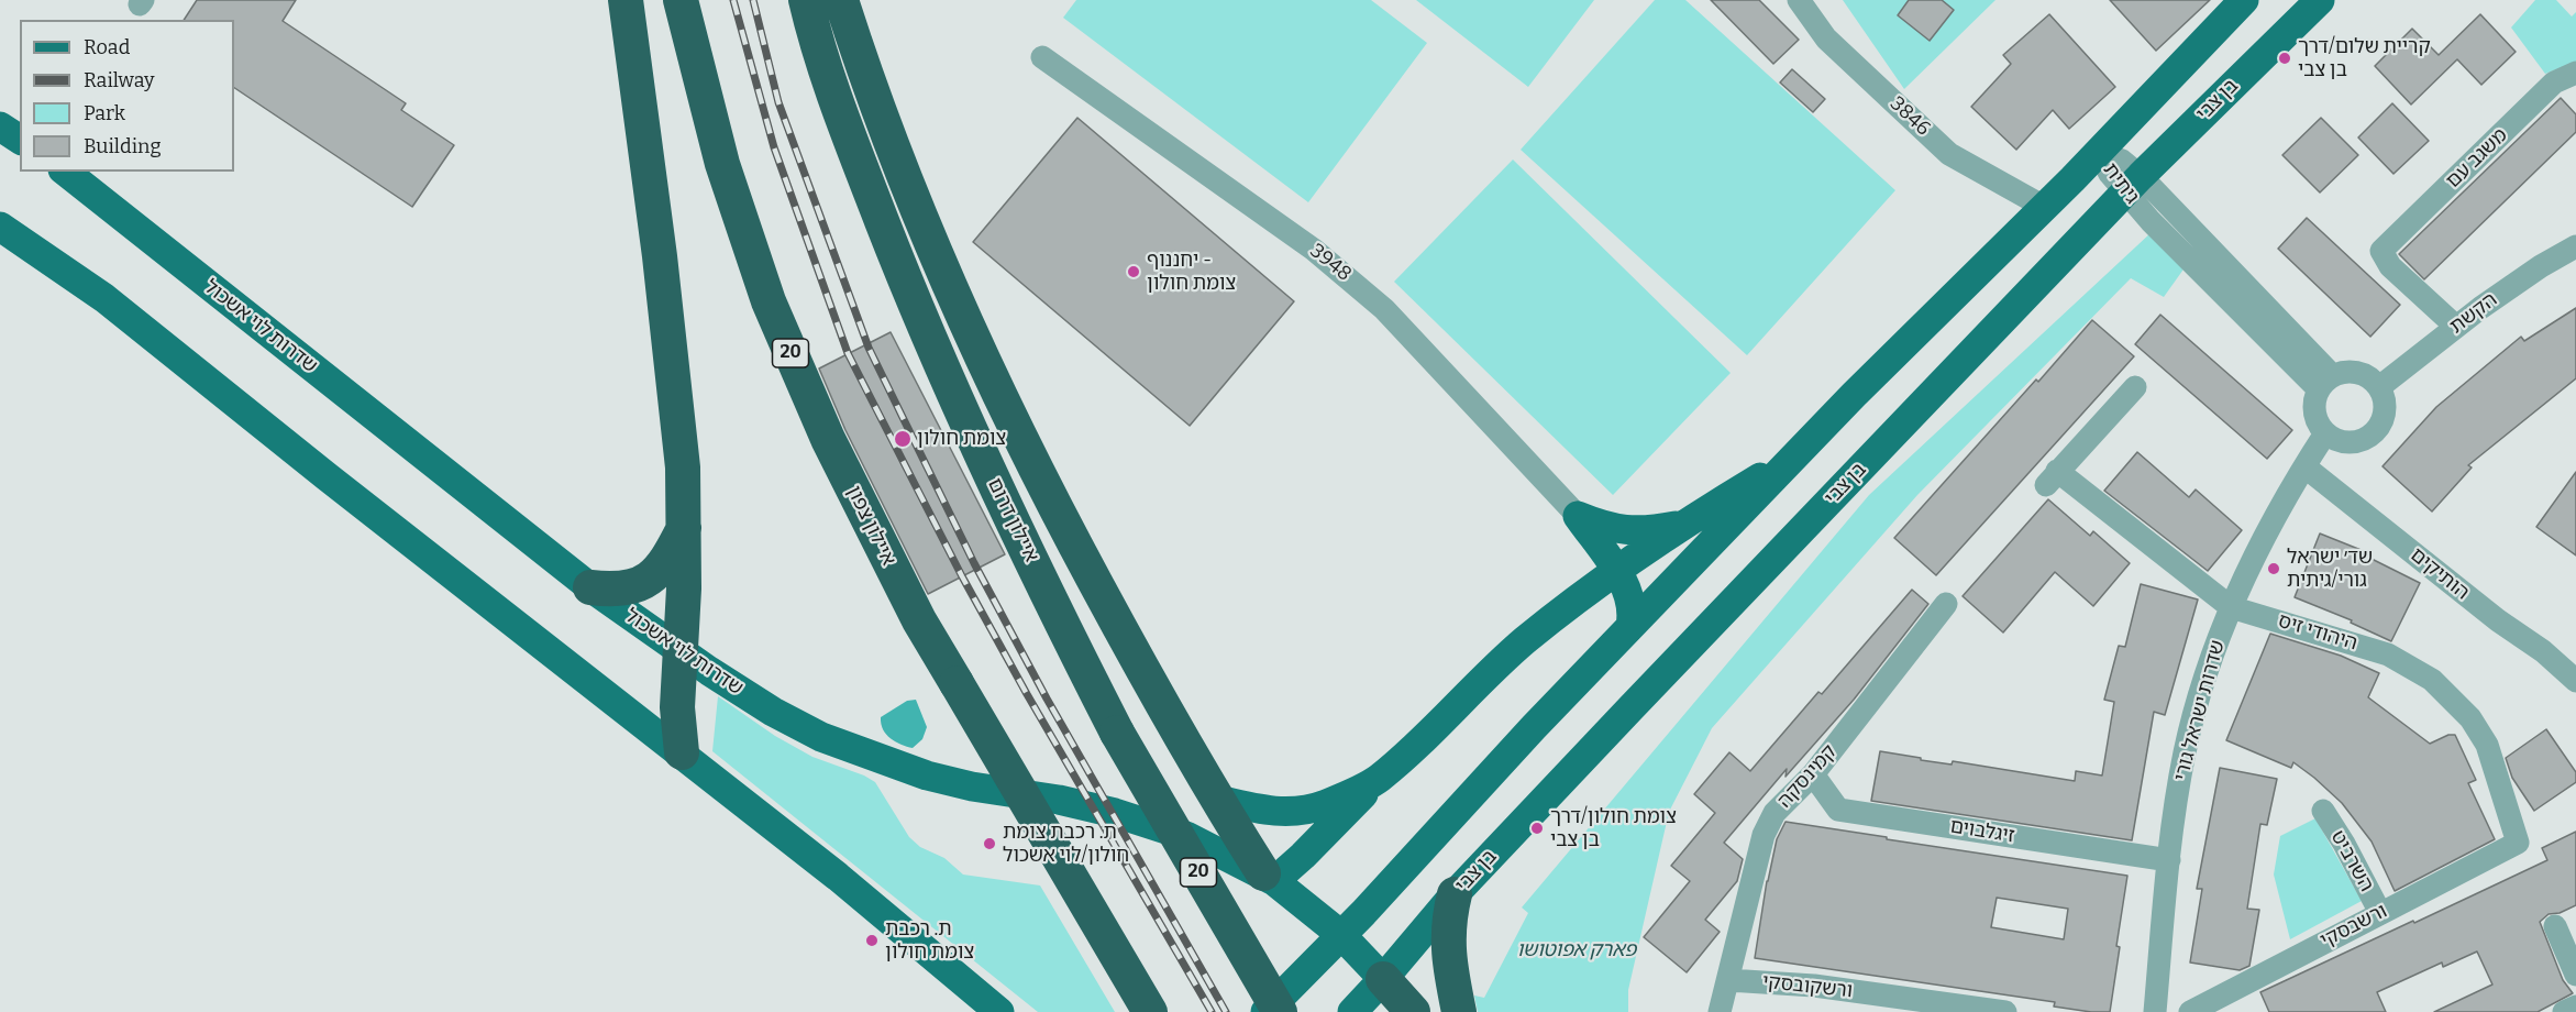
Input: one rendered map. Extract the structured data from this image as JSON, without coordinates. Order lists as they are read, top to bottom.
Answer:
{
  "streets": {
    "highway": ["20", "איילון דרום", "איילון צפון"],
    "main road": ["בן צבי", "שדרות לוי אשכול"],
    "street": [
      "3846",
      "משגב עם",
      "גיתית",
      "3948",
      "הקשת",
      "הותיקים",
      "היהודי זיס",
      "שדרות ישראל גורי",
      "קמינסקה",
      "זיגלבוים",
      "השרביט",
      "ורשבסקי",
      "ורשקובסקי"
    ]
  },
  "crossings": [
    ["בן צבי", "גיתית"],
    ["בן צבי", "שדרות לוי אשכול"],
    ["משגב עם", "הקשת"],
    ["גיתית", "הקשת"],
    ["גיתית", "שדרות ישראל גורי"],
    ["הקשת", "שדרות ישראל גורי"],
    ["הותיקים", "שדרות ישראל גורי"],
    ["היהודי זיס", "שדרות ישראל גורי"],
    ["היהודי זיס", "ורשבסקי"],
    ["שדרות ישראל גורי", "זיגלבוים"],
    ["קמינסקה", "זיגלבוים"],
    ["קמינסקה", "ורשקובסקי"],
    ["השרביט", "ורשבסקי"]
  ],
  "parks": ["פארק אפוטושו"],
  "places": [
    "קריית שלום/דרך בן צבי",
    "יחננוף - צומת חולון",
    "צומת חולון",
    "שד׳ ישראל גורי/גיתית",
    "צומת חולון/דרך בן צבי",
    "ת. רכבת צומת חולון/לוי אשכול",
    "ת. רכבת צומת חולון"
  ],
  "legend": [
    "Road",
    "Railway",
    "Park",
    "Building"
  ]
}
